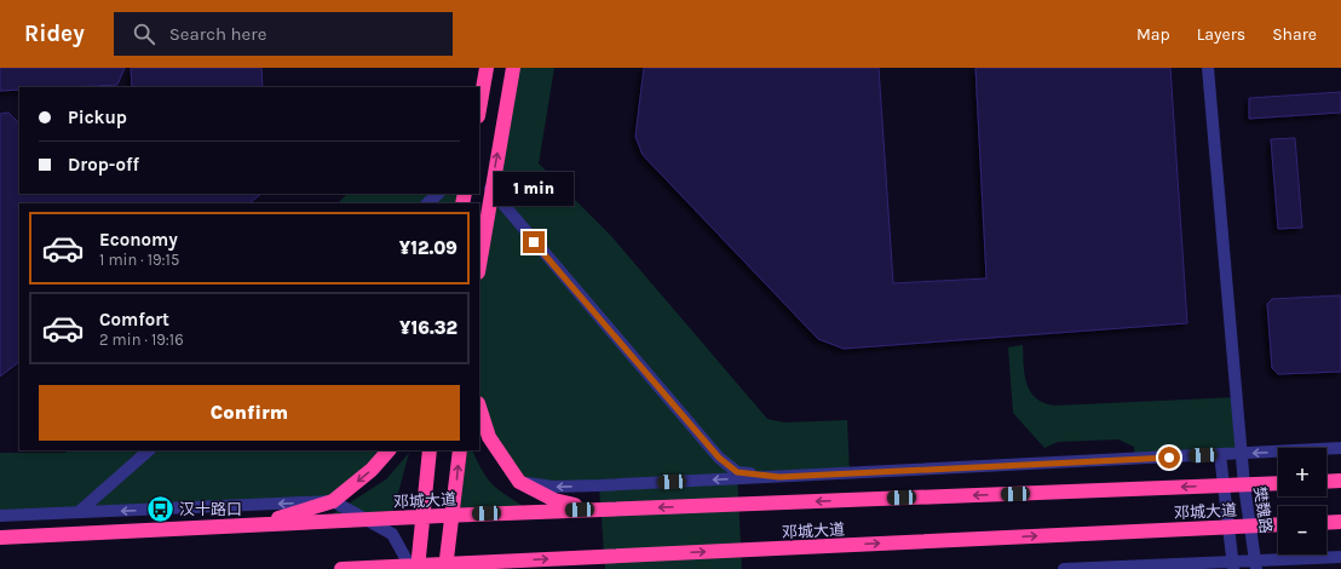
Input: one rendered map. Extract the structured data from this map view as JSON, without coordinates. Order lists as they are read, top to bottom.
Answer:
{
  "streets": {
    "highway": ["邓城大道"],
    "street": ["樊魏路"]
  },
  "crossings": [
    ["邓城大道", "樊魏路"]
  ],
  "places": {
    "bus stop": ["汉十路口"]
  },
  "page": {
    "header": "Ridey",
    "search": "Search here",
    "nav": ["Map", "Layers", "Share"],
    "banner": ["Pickup", "Drop-off"],
    "bubble": "1 min",
    "list": [
      {
        "name": "Economy",
        "note": "1 min · 19:15",
        "value": "¥12.09"
      },
      {
        "name": "Comfort",
        "note": "2 min · 19:16",
        "value": "¥16.32"
      }
    ],
    "buttons": "Confirm",
    "map_buttons": ["+", "−"]
  }
}
